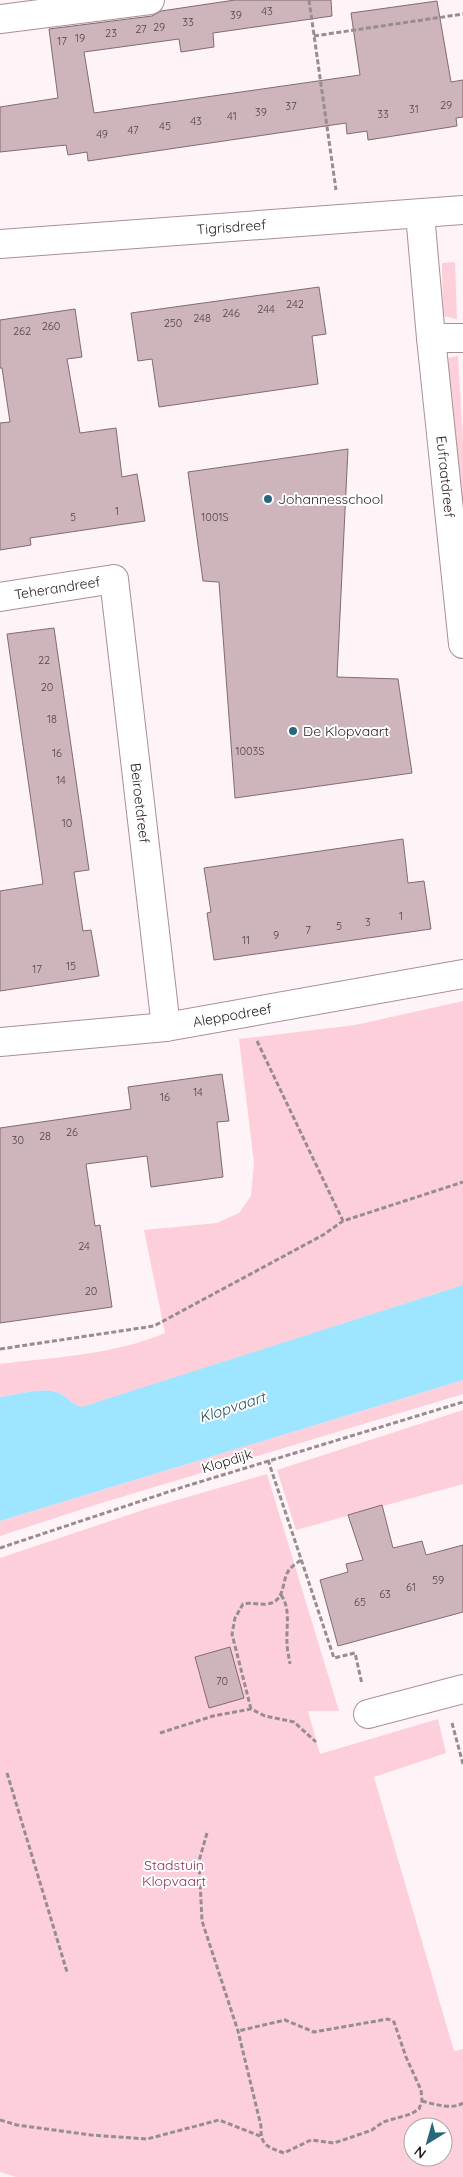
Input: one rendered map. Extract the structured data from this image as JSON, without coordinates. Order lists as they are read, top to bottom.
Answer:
{
  "streets": {
    "street": [
      "Tigrisdreef",
      "Eufraatdreef",
      "Teherandreef",
      "Beiroetdreef",
      "Aleppodreef"
    ],
    "path": ["Klopdijk"]
  },
  "crossings": [
    ["Tigrisdreef", "Eufraatdreef"],
    ["Teherandreef", "Beiroetdreef"],
    ["Beiroetdreef", "Aleppodreef"]
  ],
  "water": ["Klopvaart"],
  "parks": ["Stadstuin Klopvaart"],
  "places": ["Johannesschool", "De Klopvaart"],
  "house_numbers": [
    "43",
    "39",
    "33",
    "29",
    "27",
    "23",
    "19",
    "17",
    "29",
    "37",
    "31",
    "39",
    "33",
    "41",
    "43",
    "45",
    "47",
    "49",
    "242",
    "244",
    "246",
    "248",
    "250",
    "260",
    "262",
    "1",
    "5",
    "1001S",
    "22",
    "20",
    "18",
    "1003S",
    "16",
    "14",
    "10",
    "1",
    "3",
    "5",
    "7",
    "9",
    "11",
    "15",
    "17",
    "14",
    "16",
    "26",
    "28",
    "30",
    "24",
    "20",
    "59",
    "61",
    "63",
    "65",
    "70"
  ],
  "north": "bottom left"
}
